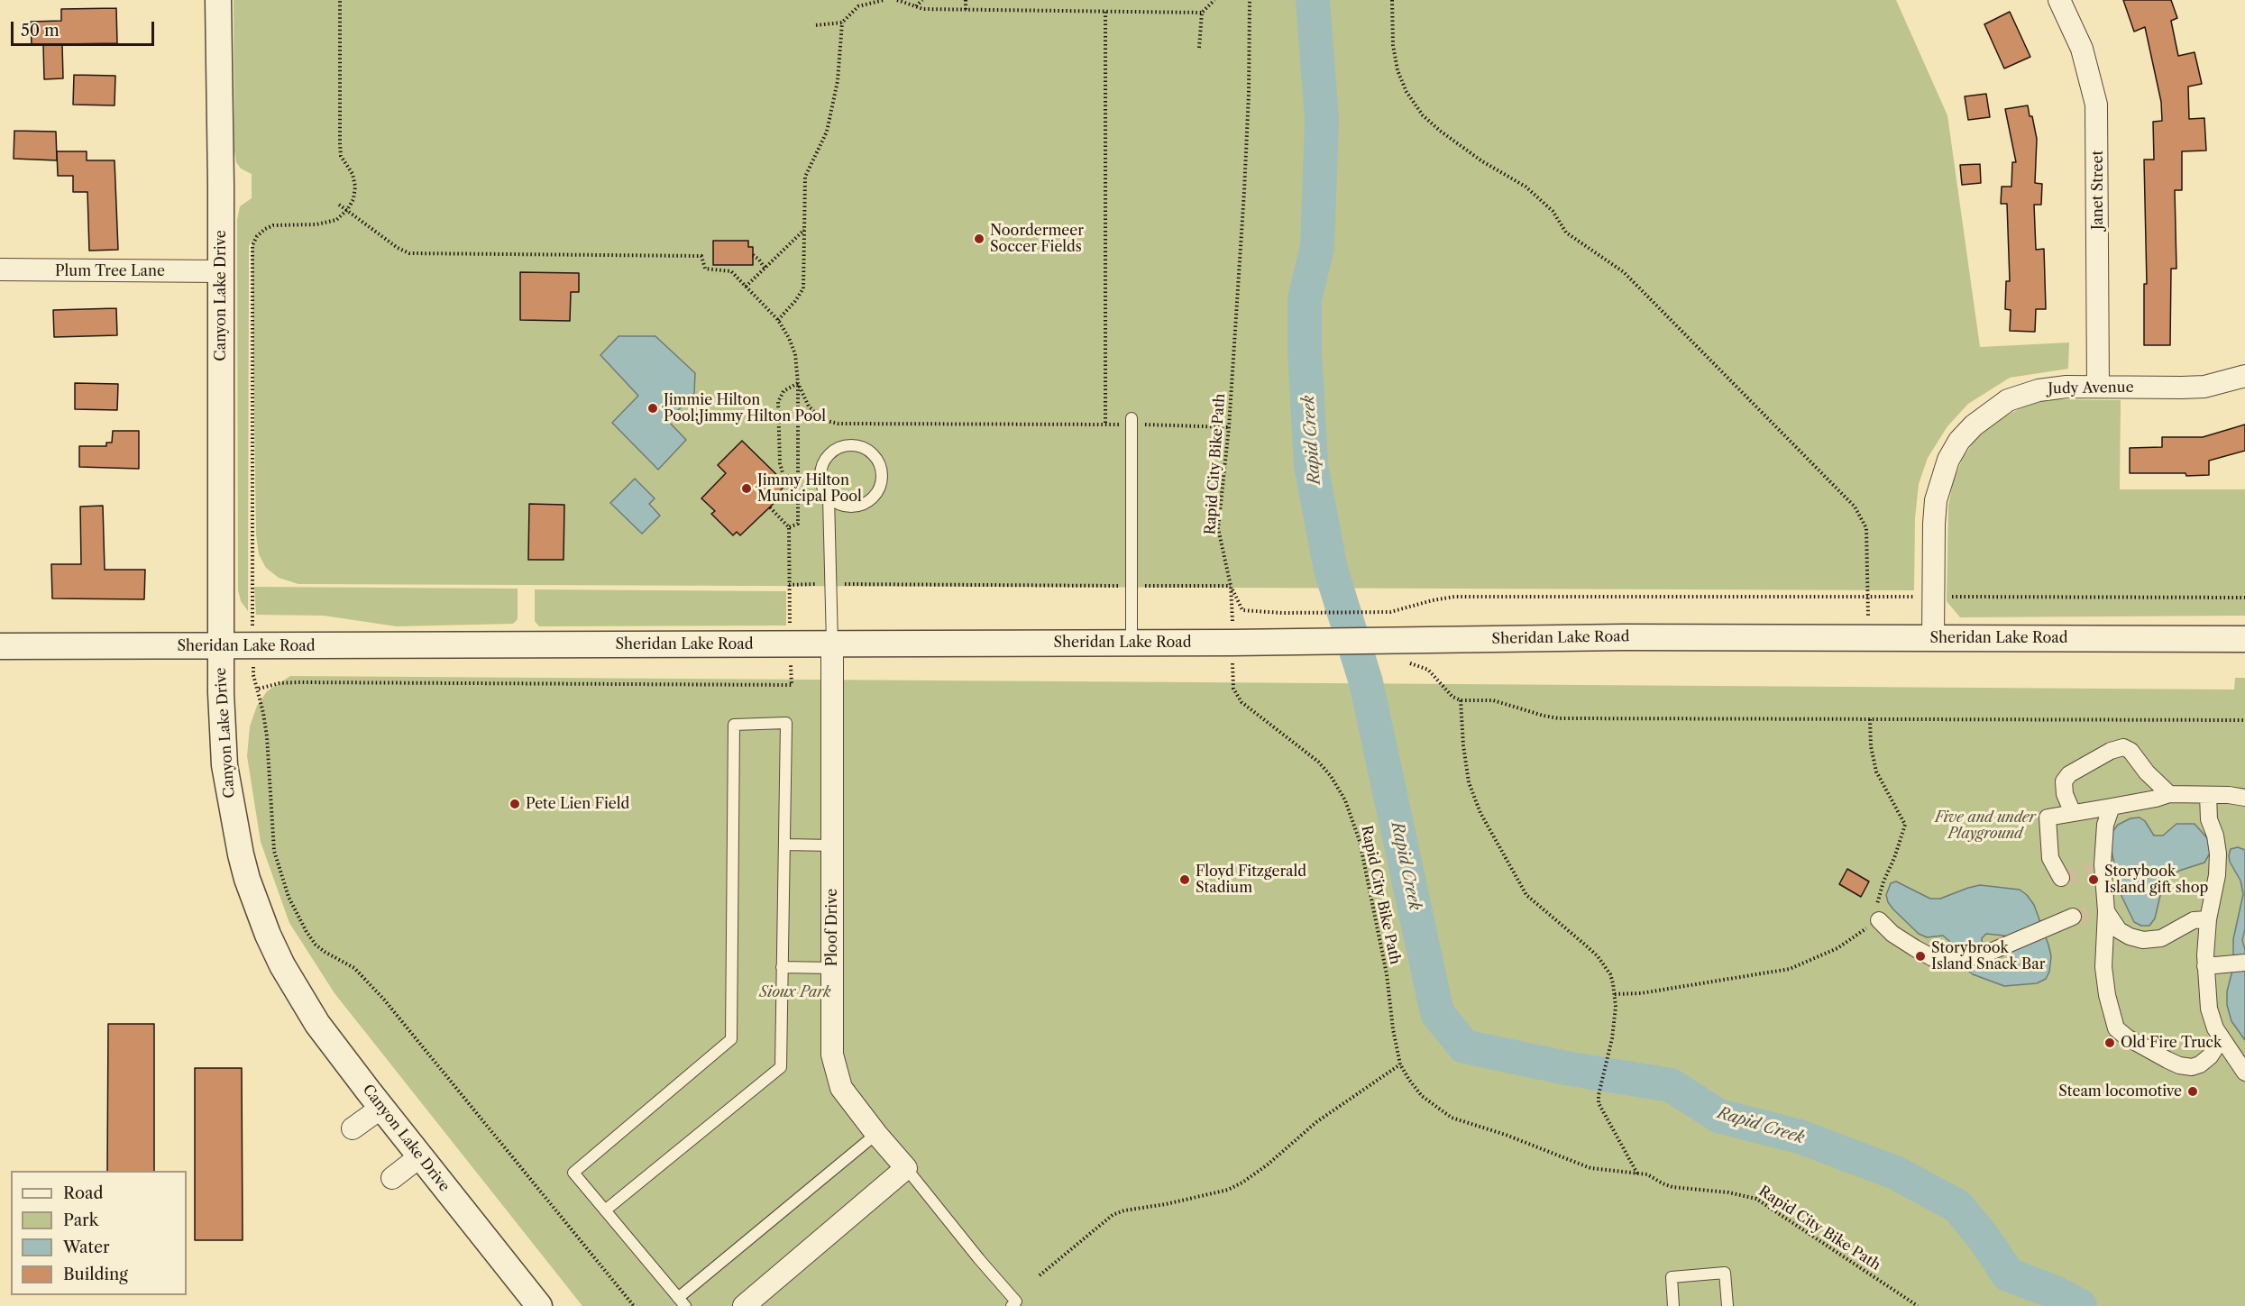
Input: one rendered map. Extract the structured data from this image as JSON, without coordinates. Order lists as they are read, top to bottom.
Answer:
{
  "streets": {
    "street": [
      "Janet Street",
      "Plum Tree Lane",
      "Canyon Lake Drive",
      "Judy Avenue",
      "Sheridan Lake Road",
      "Ploof Drive"
    ],
    "path": ["Rapid City Bike Path"]
  },
  "crossings": [
    ["Janet Street", "Judy Avenue"],
    ["Plum Tree Lane", "Canyon Lake Drive"],
    ["Canyon Lake Drive", "Sheridan Lake Road"],
    ["Judy Avenue", "Sheridan Lake Road"],
    ["Rapid City Bike Path", "Sheridan Lake Road"],
    ["Sheridan Lake Road", "Ploof Drive"]
  ],
  "water": ["Rapid Creek"],
  "parks": ["Five and under Playground", "Sioux Park"],
  "places": [
    "Noordermeer Soccer Fields",
    "Jimmie Hilton Pool;Jimmy Hilton Pool",
    "Jimmy Hilton Municipal Pool",
    "Pete Lien Field",
    "Floyd Fitzgerald Stadium",
    "Storybook Island gift shop",
    "Storybrook Island Snack Bar",
    "Old Fire Truck",
    "Steam locomotive"
  ],
  "legend": [
    "Road",
    "Park",
    "Water",
    "Building"
  ],
  "scale_bar": "50 m"
}
